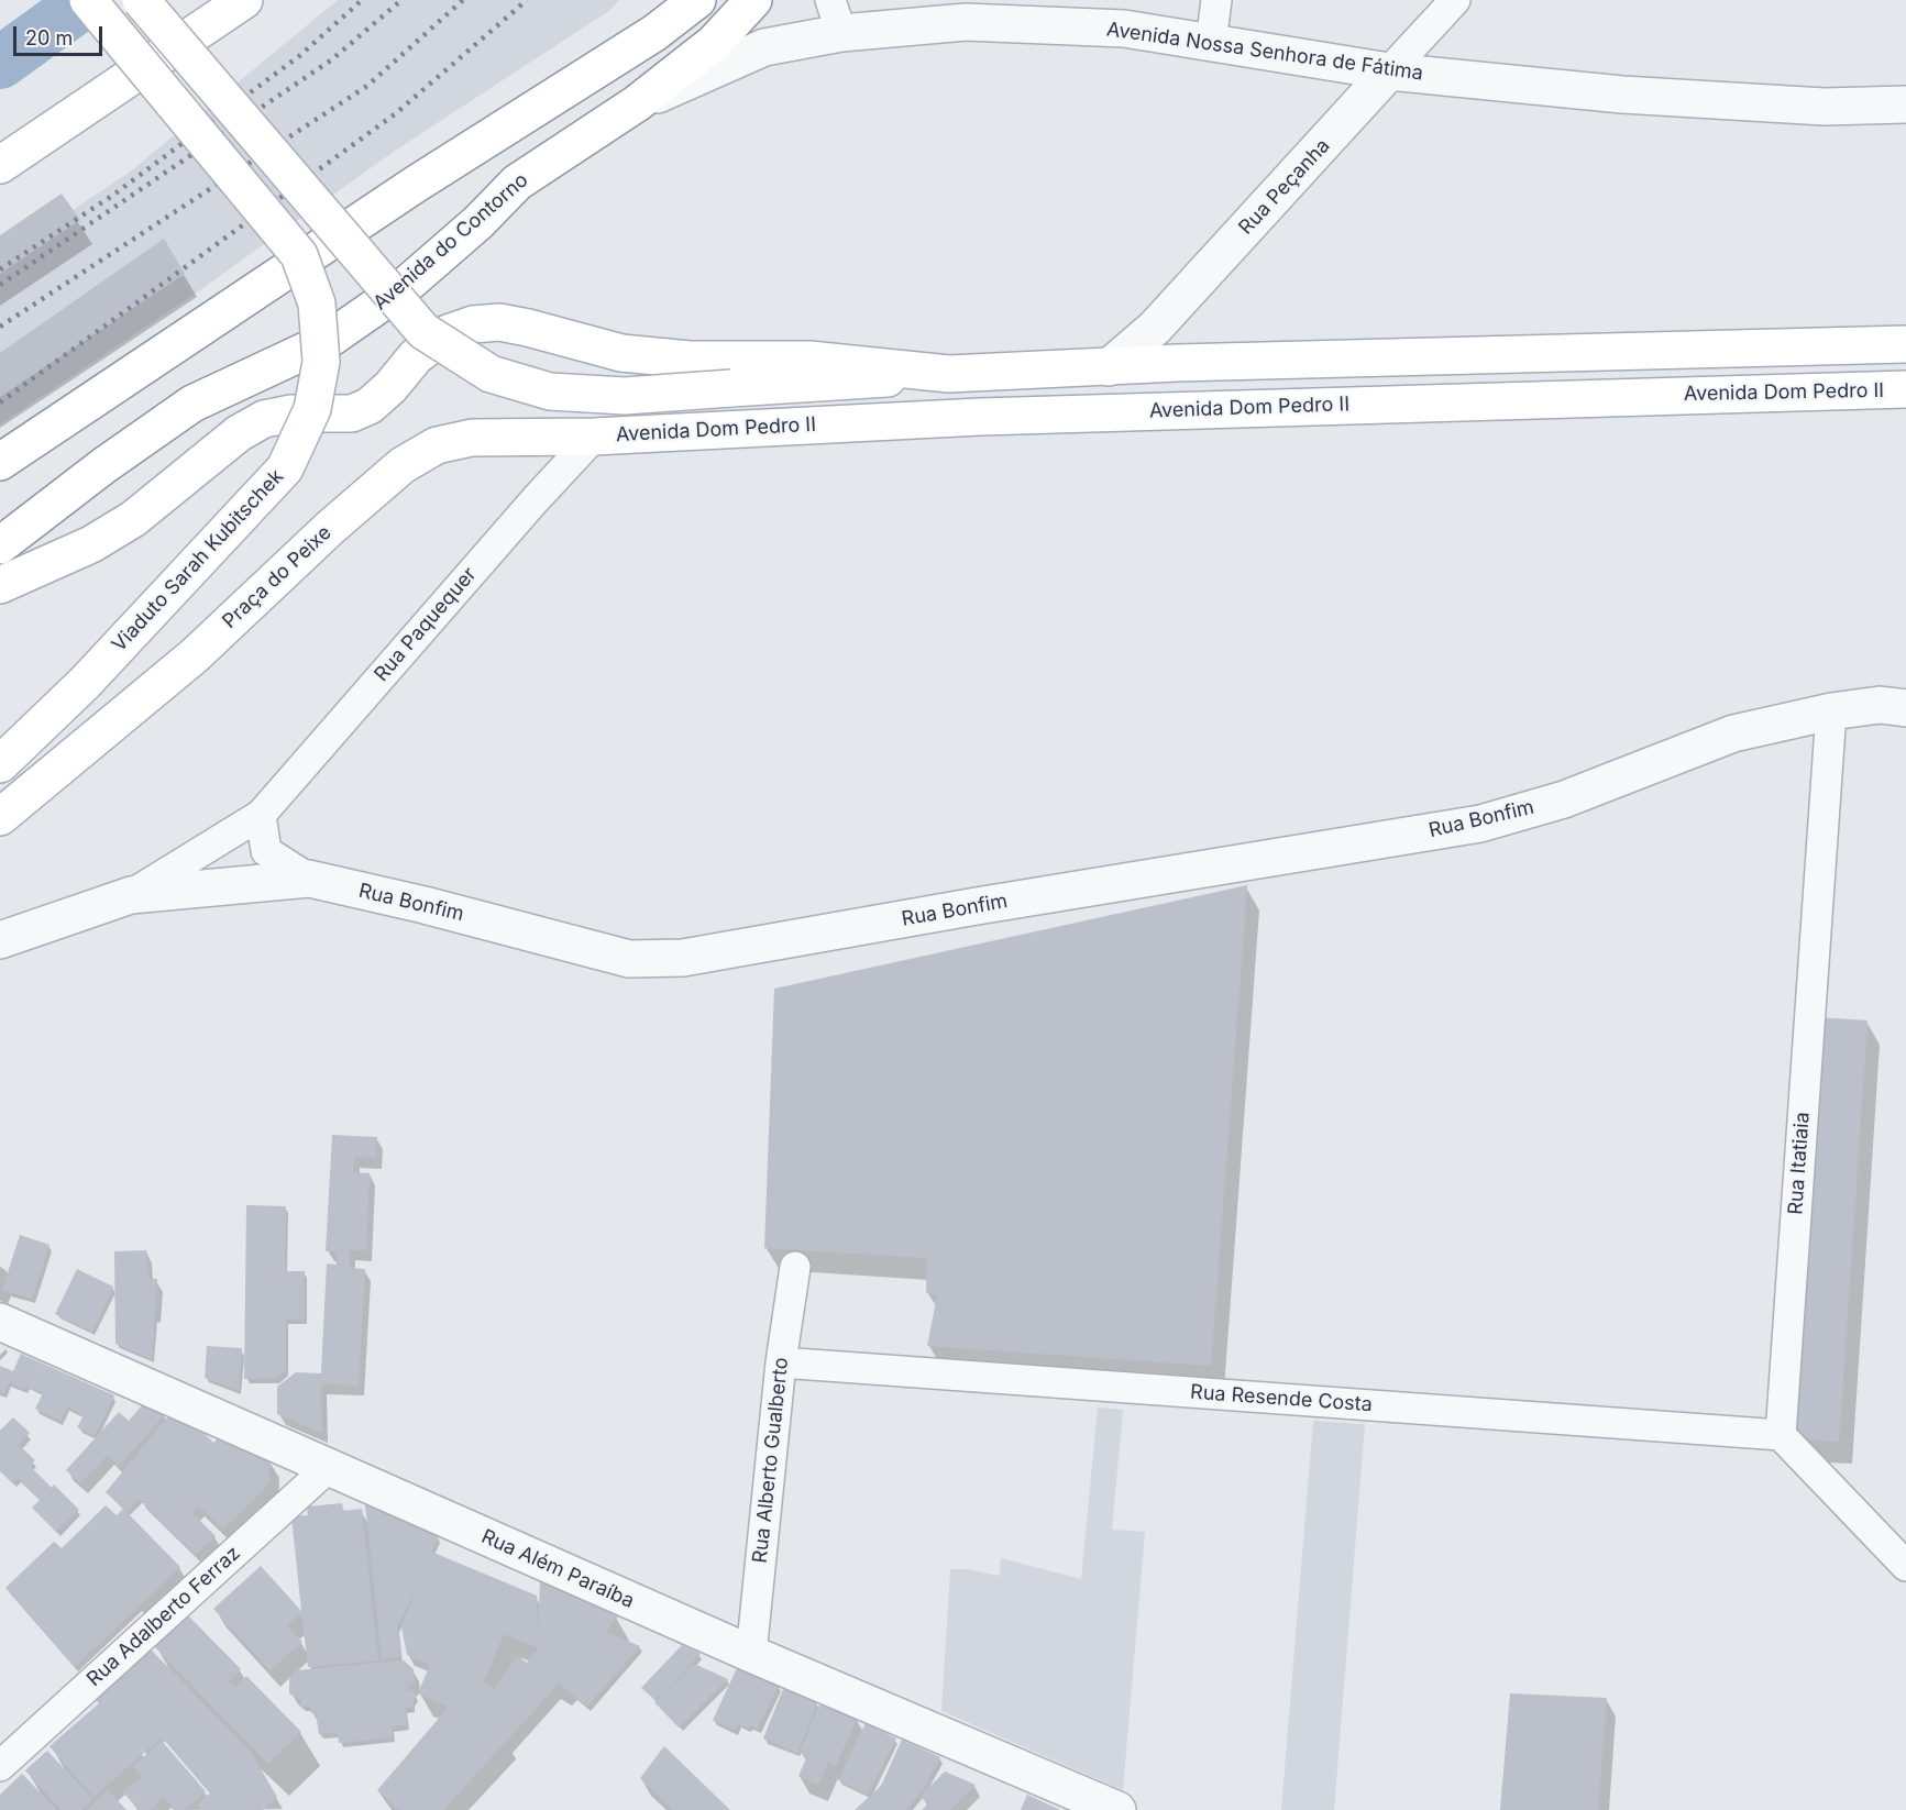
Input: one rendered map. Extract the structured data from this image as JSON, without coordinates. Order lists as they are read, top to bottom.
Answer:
{
  "streets": {
    "main road": [
      "Avenida do Contorno",
      "Avenida Dom Pedro II",
      "Viaduto Sarah Kubitschek",
      "Praça do Peixe"
    ],
    "street": [
      "Avenida Nossa Senhora de Fátima",
      "Rua Peçanha",
      "Rua Paquequer",
      "Rua Bonfim",
      "Rua Itatiaia",
      "Rua Resende Costa",
      "Rua Alberto Gualberto",
      "Rua Além Paraíba",
      "Rua Adalberto Ferraz"
    ]
  },
  "crossings": [
    ["Avenida Nossa Senhora de Fátima", "Rua Peçanha"],
    ["Avenida Nossa Senhora de Fátima", "Avenida do Contorno"],
    ["Rua Peçanha", "Avenida Dom Pedro II"],
    ["Avenida Dom Pedro II", "Praça do Peixe"],
    ["Avenida Dom Pedro II", "Rua Paquequer"],
    ["Praça do Peixe", "Rua Paquequer"],
    ["Rua Paquequer", "Rua Bonfim"],
    ["Rua Bonfim", "Rua Itatiaia"],
    ["Rua Itatiaia", "Rua Resende Costa"],
    ["Rua Resende Costa", "Rua Alberto Gualberto"],
    ["Rua Alberto Gualberto", "Rua Além Paraíba"],
    ["Rua Além Paraíba", "Rua Adalberto Ferraz"]
  ],
  "scale_bar": "20 m"
}
